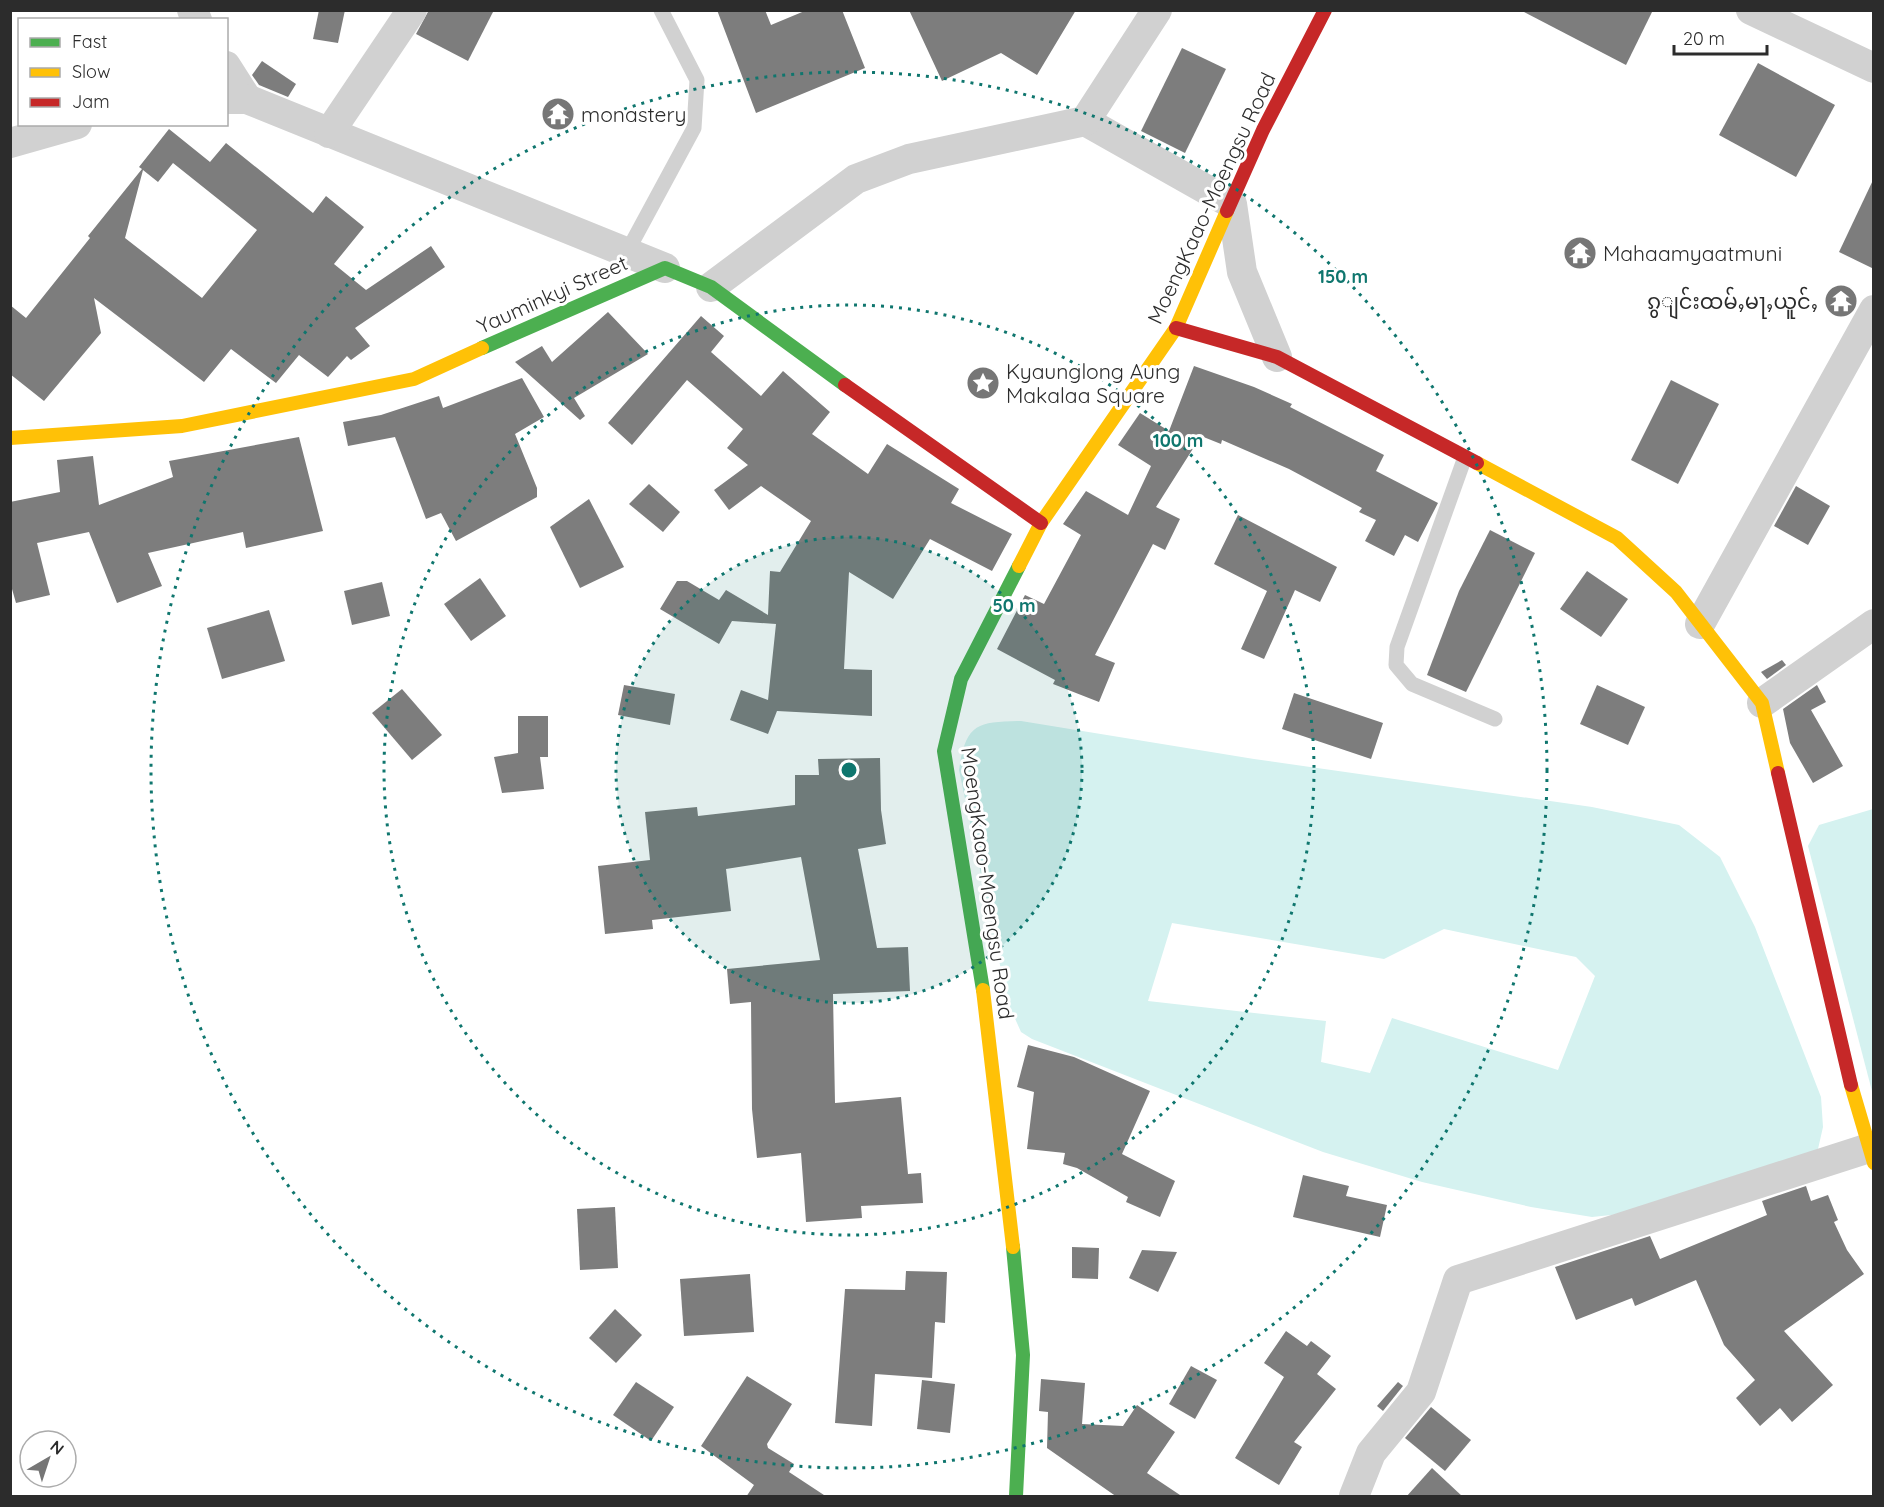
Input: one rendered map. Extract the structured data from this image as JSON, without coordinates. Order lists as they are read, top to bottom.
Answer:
{
  "streets": {
    "street": ["MoengKaao-Moengsu Road", "Yauminkyi Street"]
  },
  "places": {
    "temple": ["monastery", "Mahaamyaatmuni", "ၵွျင်းထမ်ႇမႃႇယူင်ႇ"],
    "place": ["Kyaunglong Aung Makalaa Square"]
  },
  "legend": ["Fast", "Slow", "Jam"],
  "scale_bar": "20 m",
  "north": "top right",
  "rings": ["150 m", "100 m", "50 m"]
}
